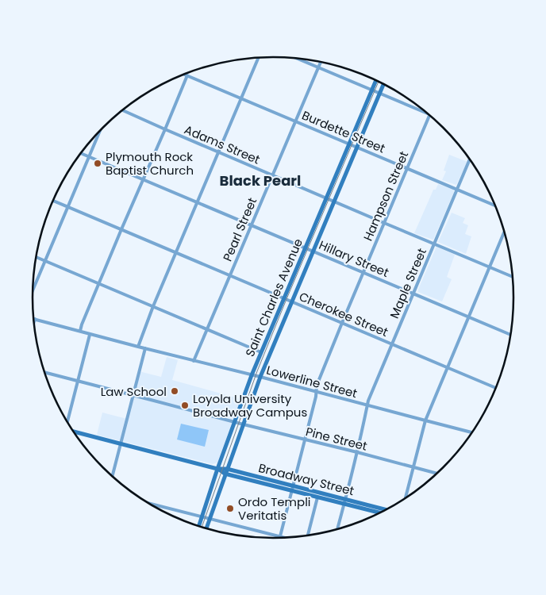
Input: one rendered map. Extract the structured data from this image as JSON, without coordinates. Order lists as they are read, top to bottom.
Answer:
{
  "streets": {
    "main road": ["Saint Charles Avenue", "Broadway Street"],
    "street": [
      "Burdette Street",
      "Adams Street",
      "Hampson Street",
      "Pearl Street",
      "Hillary Street",
      "Maple Street",
      "Cherokee Street",
      "Lowerline Street",
      "Pine Street"
    ]
  },
  "crossings": [
    ["Burdette Street", "Hampson Street"],
    ["Burdette Street", "Pearl Street"],
    ["Burdette Street", "Maple Street"],
    ["Burdette Street", "Saint Charles Avenue"],
    ["Adams Street", "Hampson Street"],
    ["Adams Street", "Pearl Street"],
    ["Adams Street", "Maple Street"],
    ["Adams Street", "Saint Charles Avenue"],
    ["Hampson Street", "Hillary Street"],
    ["Hampson Street", "Cherokee Street"],
    ["Hampson Street", "Lowerline Street"],
    ["Hampson Street", "Pine Street"],
    ["Hampson Street", "Broadway Street"],
    ["Pearl Street", "Hillary Street"],
    ["Pearl Street", "Cherokee Street"],
    ["Pearl Street", "Lowerline Street"],
    ["Hillary Street", "Maple Street"],
    ["Hillary Street", "Saint Charles Avenue"],
    ["Maple Street", "Cherokee Street"],
    ["Maple Street", "Lowerline Street"],
    ["Maple Street", "Pine Street"],
    ["Maple Street", "Broadway Street"],
    ["Saint Charles Avenue", "Cherokee Street"],
    ["Saint Charles Avenue", "Lowerline Street"],
    ["Saint Charles Avenue", "Pine Street"],
    ["Saint Charles Avenue", "Broadway Street"]
  ],
  "districts": ["Black Pearl"],
  "places": [
    "Plymouth Rock Baptist Church",
    "Law School",
    "Loyola University Broadway Campus",
    "Ordo Templi Veritatis"
  ]
}
